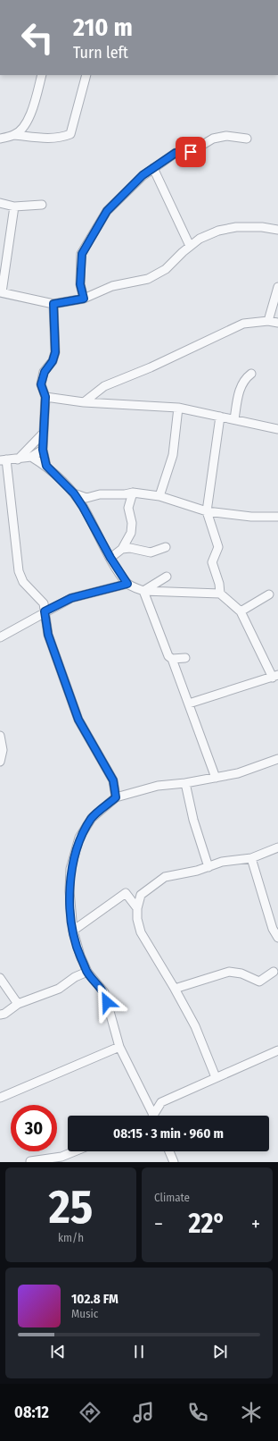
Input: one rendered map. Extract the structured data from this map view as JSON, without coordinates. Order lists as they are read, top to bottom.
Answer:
{
  "page": {
    "turn": ["210 m", "Turn left"],
    "limit": "30",
    "trip": "08:15 · 3 min · 960 m",
    "tile": [
      ["25", "km/h"],
      "Climate"
    ],
    "heat": ["−", "22°", "+"],
    "song": ["102.8 FM", "Music"],
    "tabs": "08:12"
  }
}
